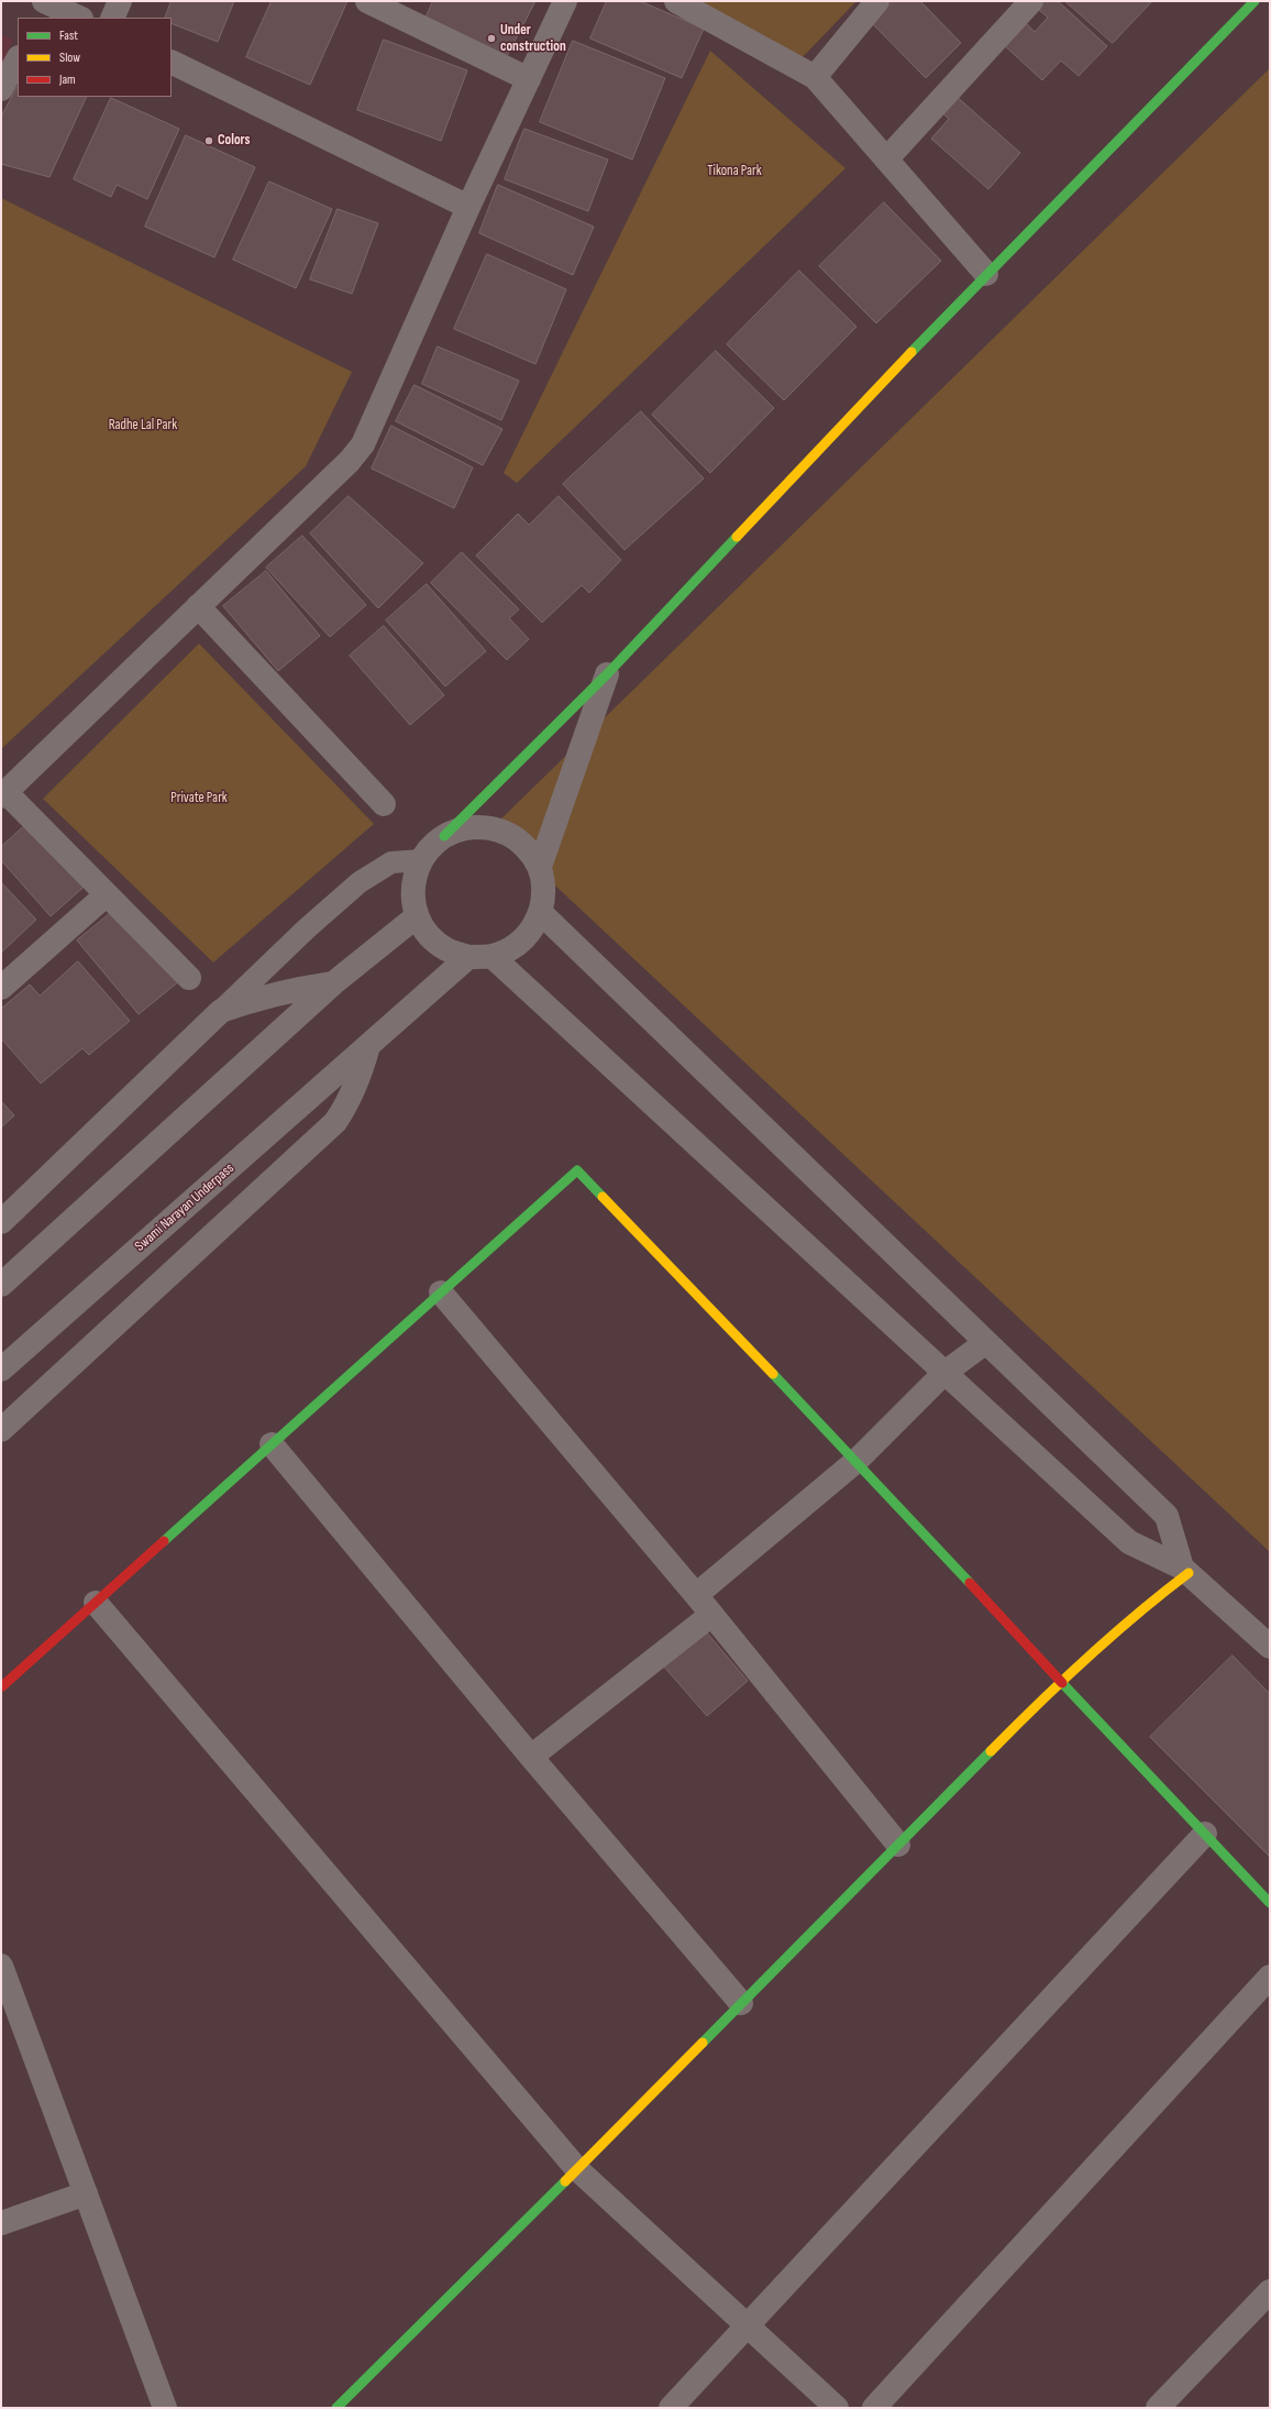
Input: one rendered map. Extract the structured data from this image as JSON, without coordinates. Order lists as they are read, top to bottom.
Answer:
{
  "streets": {
    "street": ["Swami Narayan Underpass"]
  },
  "parks": ["Tikona Park", "Radhe Lal Park", "Private Park"],
  "places": ["Under construction", "Colors"],
  "legend": ["Fast", "Slow", "Jam"]
}
